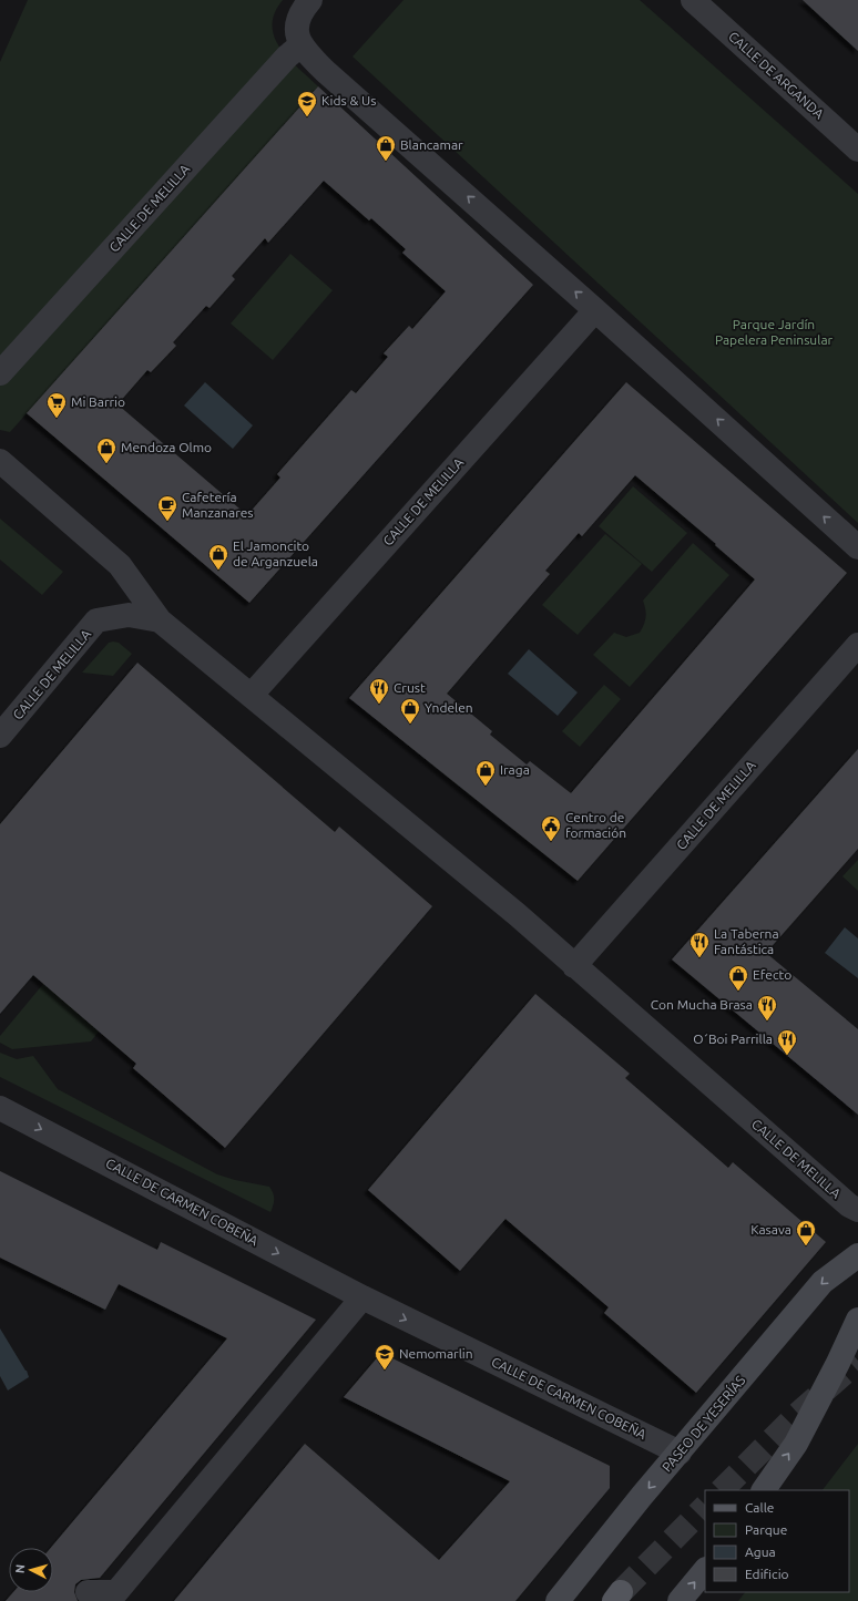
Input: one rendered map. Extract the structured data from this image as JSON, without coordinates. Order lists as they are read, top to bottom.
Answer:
{
  "streets": {
    "street": [
      "CALLE DE ARGANDA",
      "CALLE DE MELILLA",
      "CALLE DE CARMEN COBEÑA",
      "PASEO DE YESERÍAS"
    ]
  },
  "crossings": [
    ["CALLE DE CARMEN COBEÑA", "PASEO DE YESERÍAS"]
  ],
  "one_way": ["CALLE DE CARMEN COBEÑA"],
  "parks": ["Parque Jardín Papelera Peninsular"],
  "places": {
    "school or university": ["Kids & Us", "Nemomarlin"],
    "shop": [
      "Blancamar",
      "Mendoza Olmo",
      "El Jamoncito de Arganzuela",
      "Yndelen",
      "Iraga",
      "Efecto",
      "Kasava"
    ],
    "supermarket": ["Mi Barrio"],
    "cafe": ["Cafetería Manzanares"],
    "restaurant": [
      "Crust",
      "La Taberna Fantástica",
      "Con Mucha Brasa",
      "O´Boi Parrilla"
    ],
    "public building": ["Centro de formación"]
  },
  "legend": [
    "Calle",
    "Parque",
    "Agua",
    "Edificio"
  ],
  "north": "left"
}
